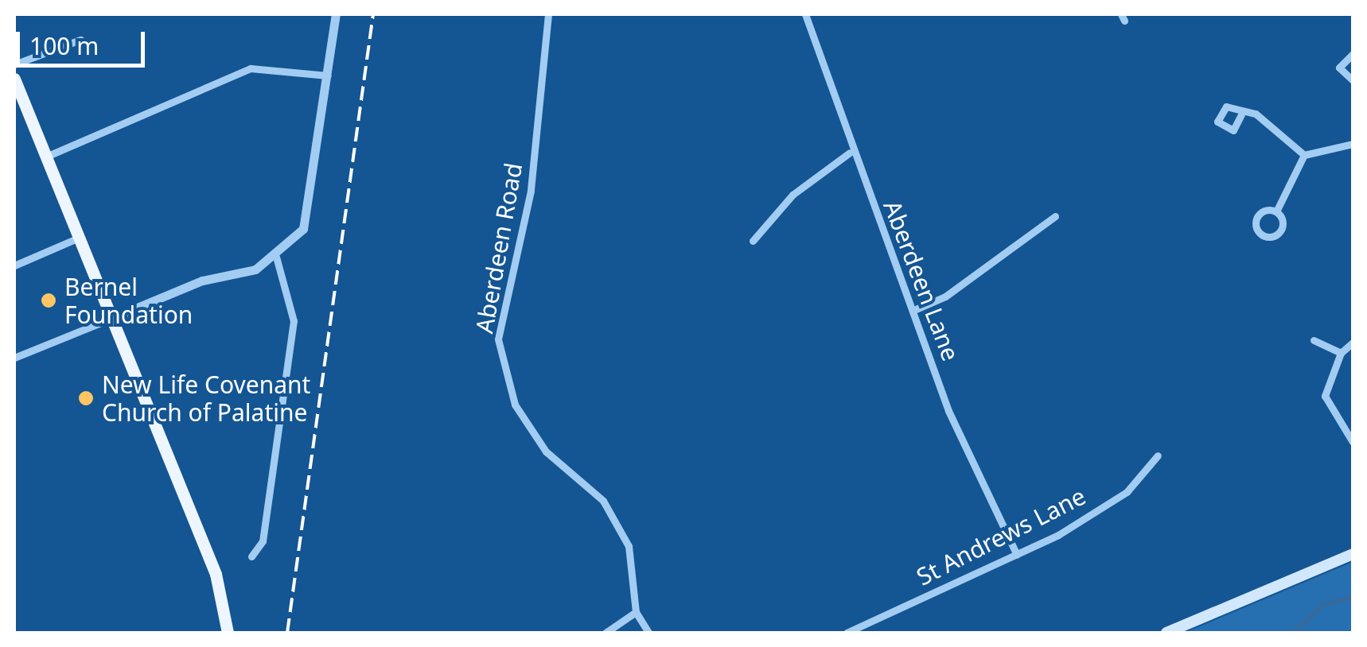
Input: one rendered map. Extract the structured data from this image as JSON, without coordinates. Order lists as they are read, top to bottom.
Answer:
{
  "streets": {
    "street": ["Aberdeen Road", "Aberdeen Lane", "St Andrews Lane"]
  },
  "crossings": [
    ["Aberdeen Lane", "St Andrews Lane"]
  ],
  "places": ["Bernel Foundation", "New Life Covenant Church of Palatine"],
  "scale_bar": "100 m"
}
